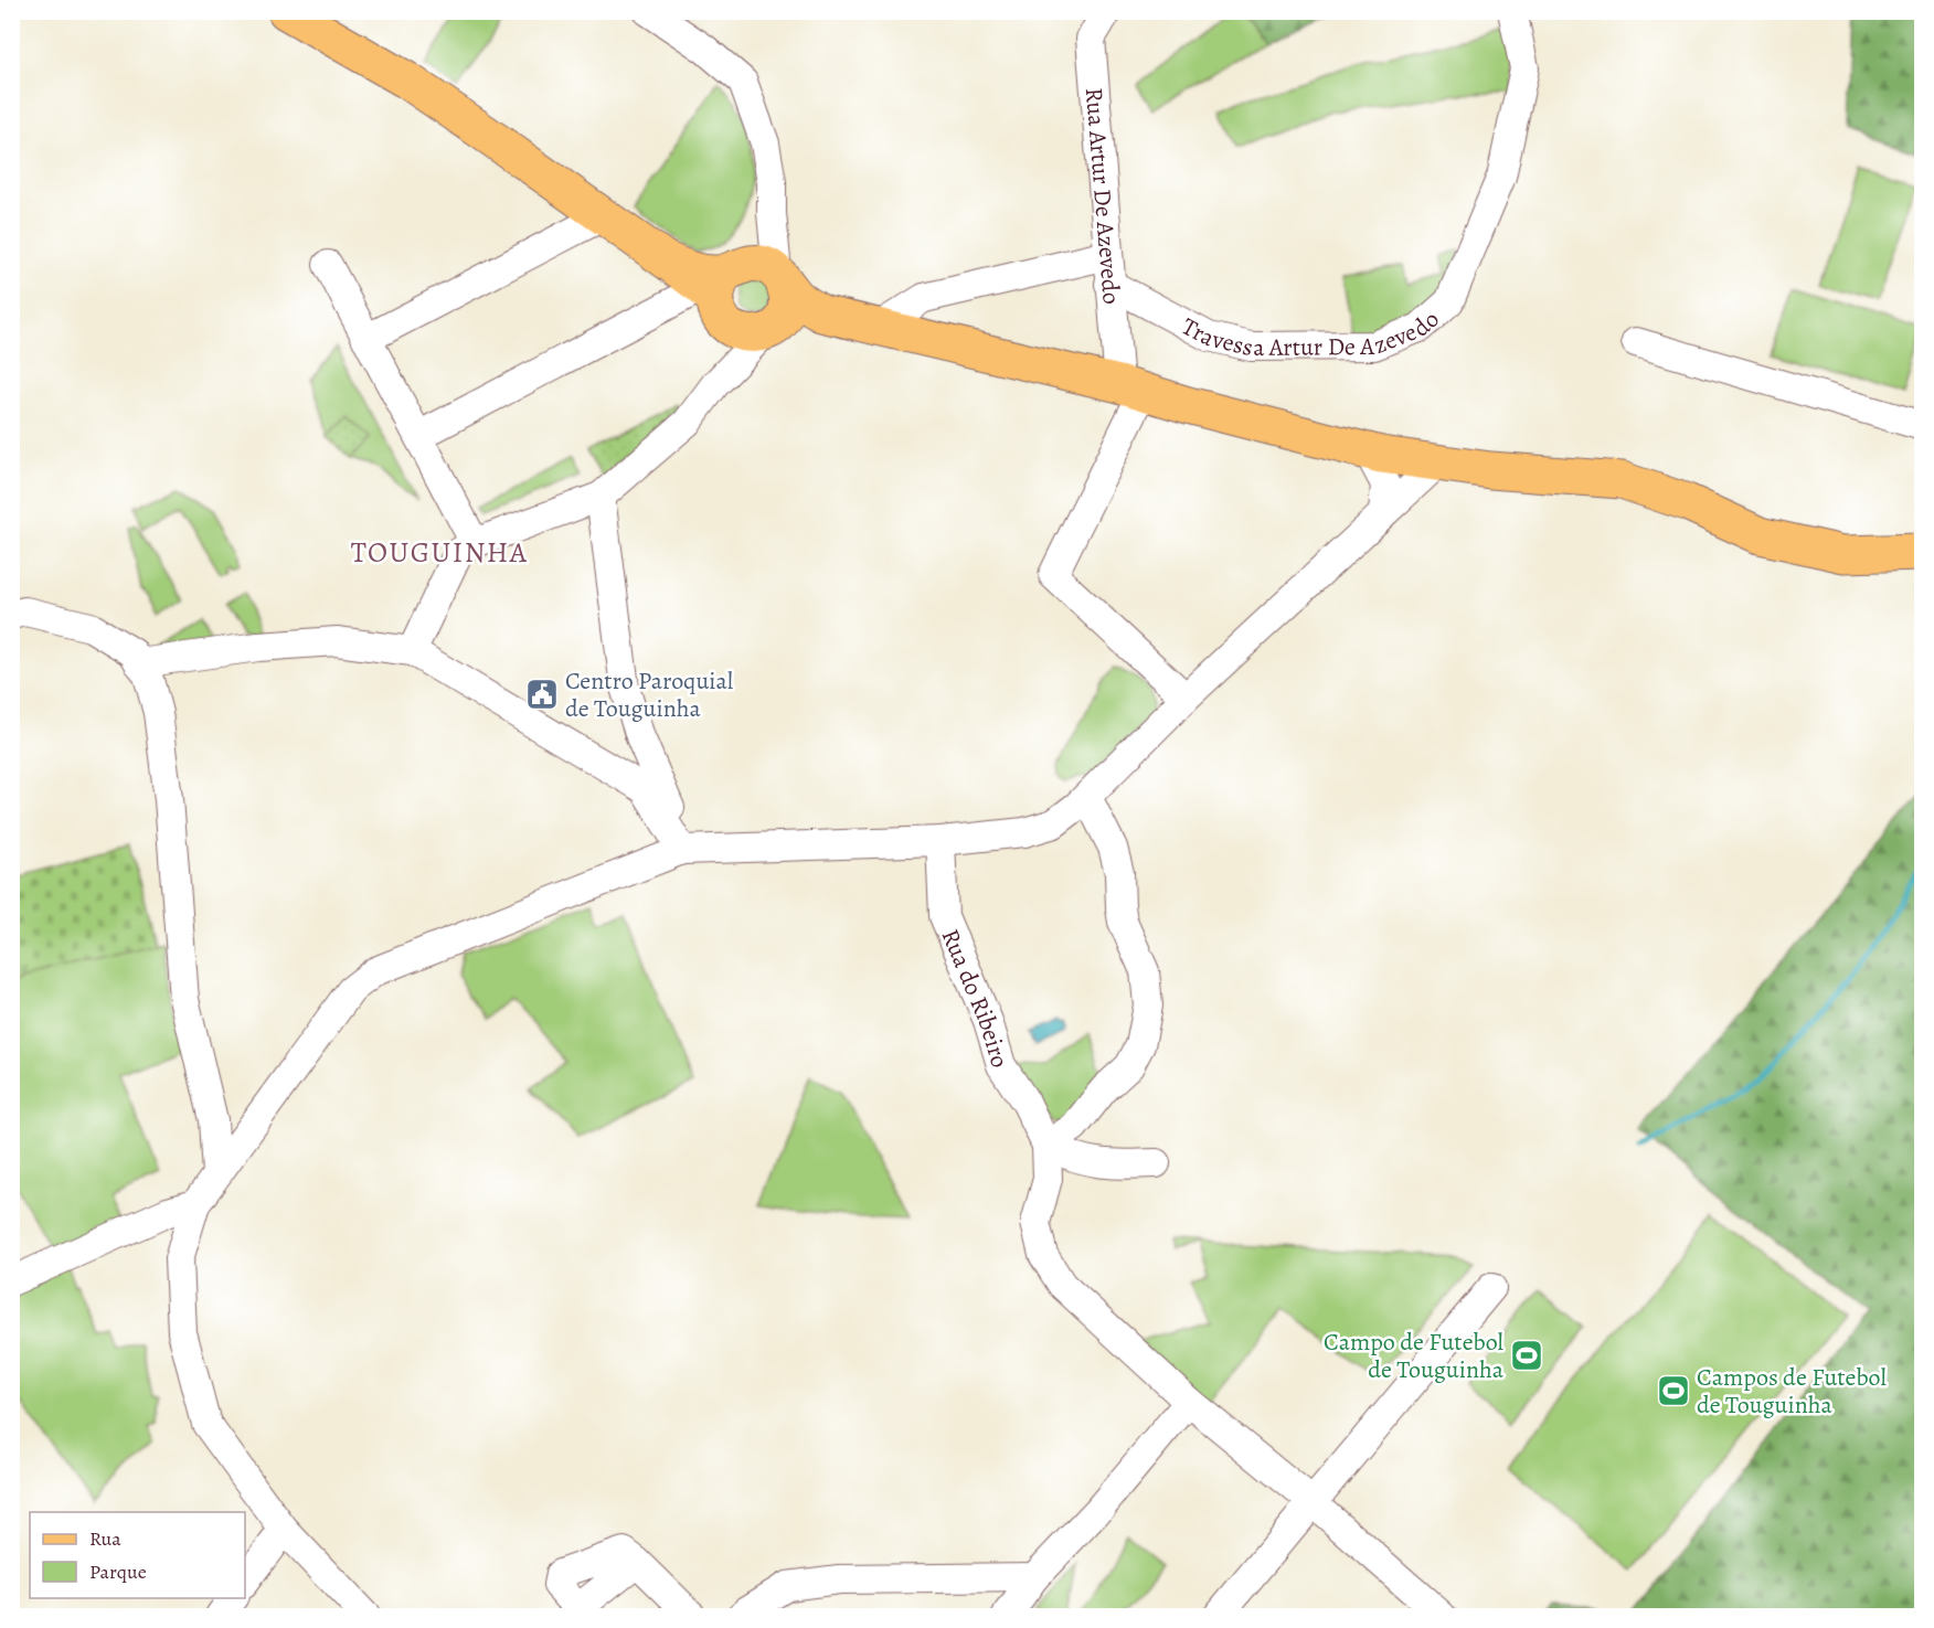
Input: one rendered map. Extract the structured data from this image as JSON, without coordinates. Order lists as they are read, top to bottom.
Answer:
{
  "streets": {
    "street": ["Rua Artur De Azevedo", "Travessa Artur De Azevedo", "Rua do Ribeiro"]
  },
  "crossings": [
    ["Rua Artur De Azevedo", "Travessa Artur De Azevedo"]
  ],
  "districts": ["TOUGUINHA"],
  "places": {
    "public building": ["Centro Paroquial de Touguinha"],
    "sports": ["Campo de Futebol de Touguinha", "Campos de Futebol de Touguinha"]
  },
  "legend": ["Rua", "Parque"]
}
